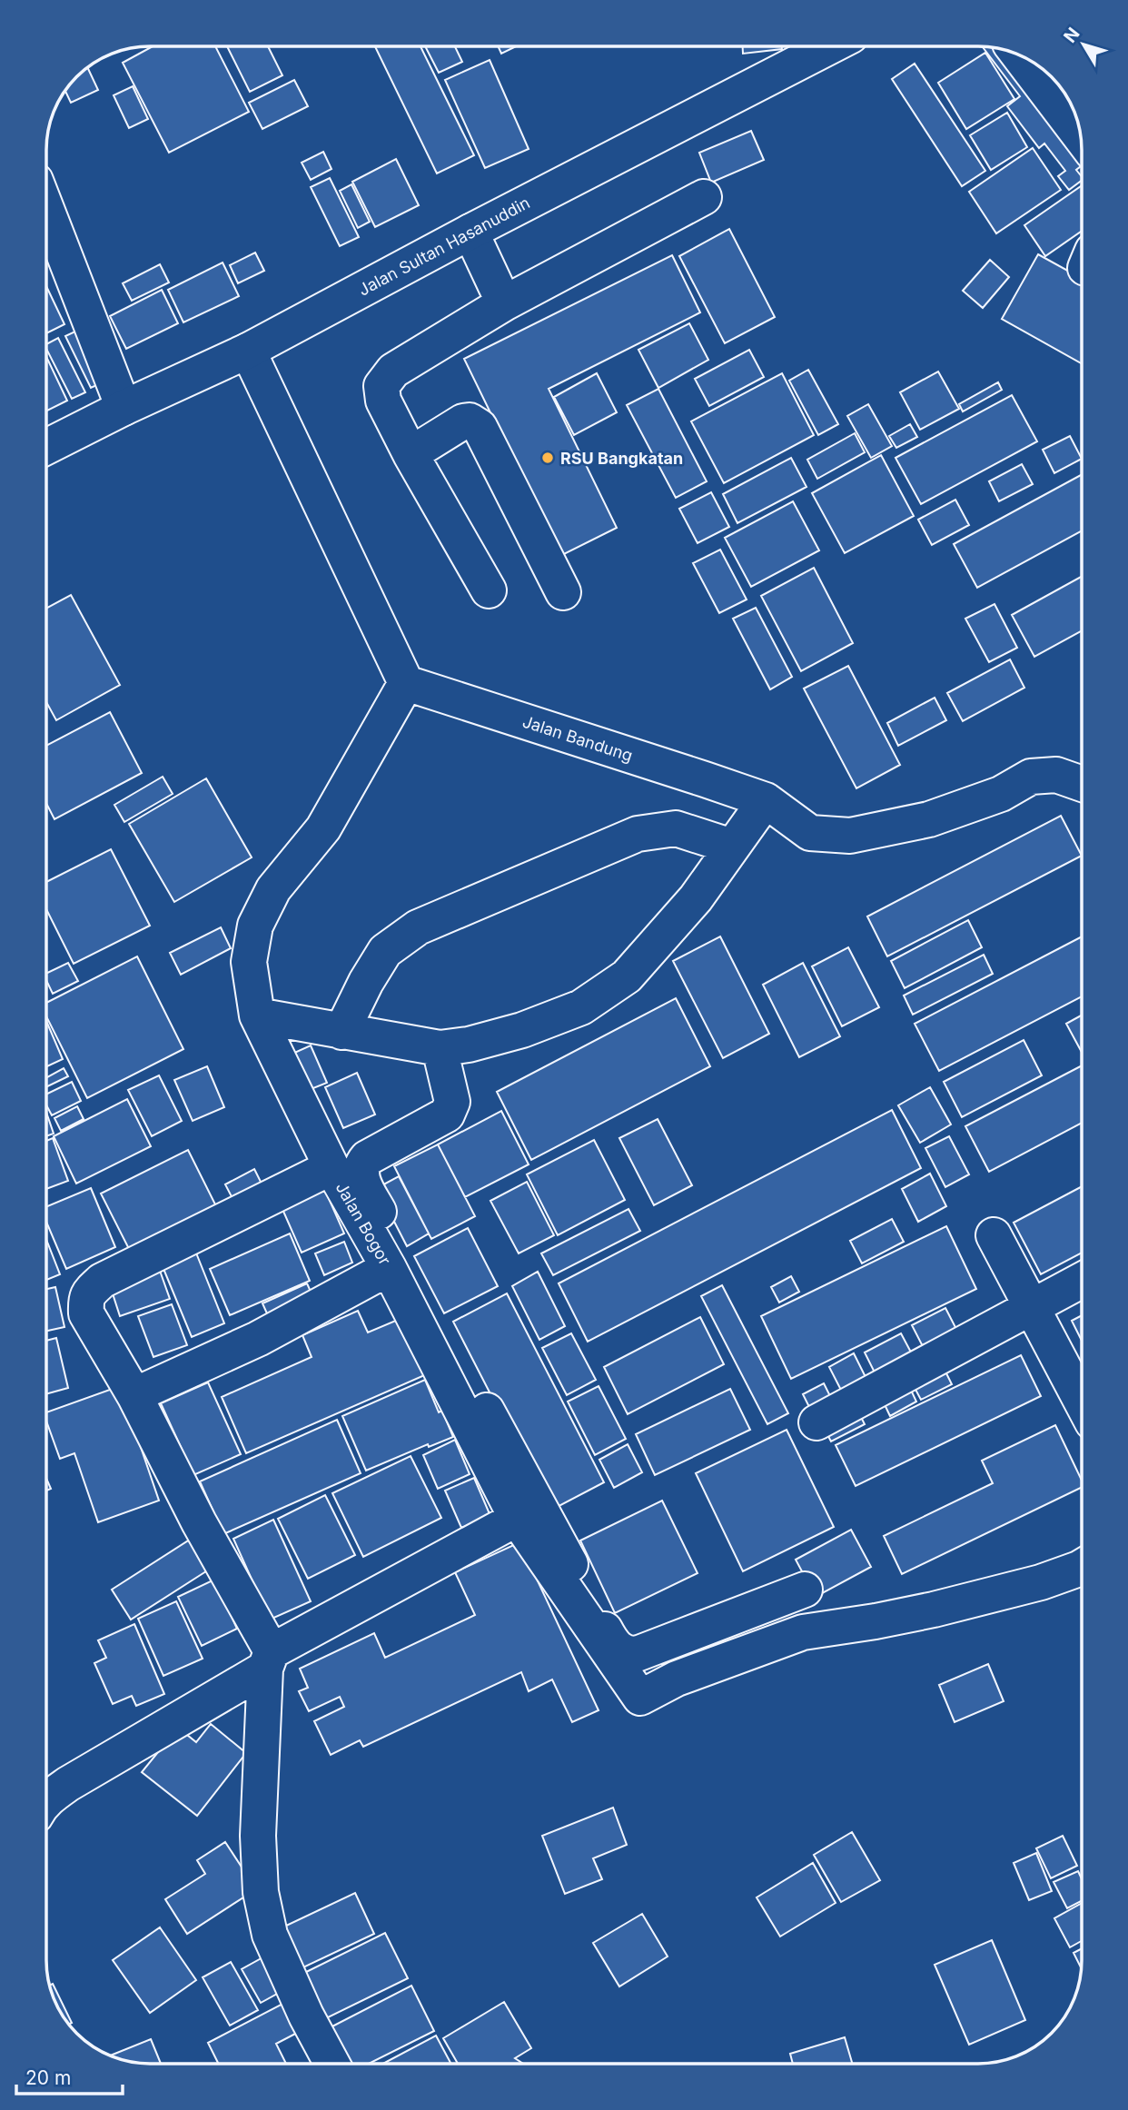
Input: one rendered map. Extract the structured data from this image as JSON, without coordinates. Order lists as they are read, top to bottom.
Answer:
{
  "streets": {
    "street": ["Jalan Sultan Hasanuddin", "Jalan Bandung", "Jalan Bogor"]
  },
  "crossings": [
    ["Jalan Bandung", "Jalan Bogor"]
  ],
  "places": ["RSU Bangkatan"],
  "scale_bar": "20 m",
  "north": "top left"
}
